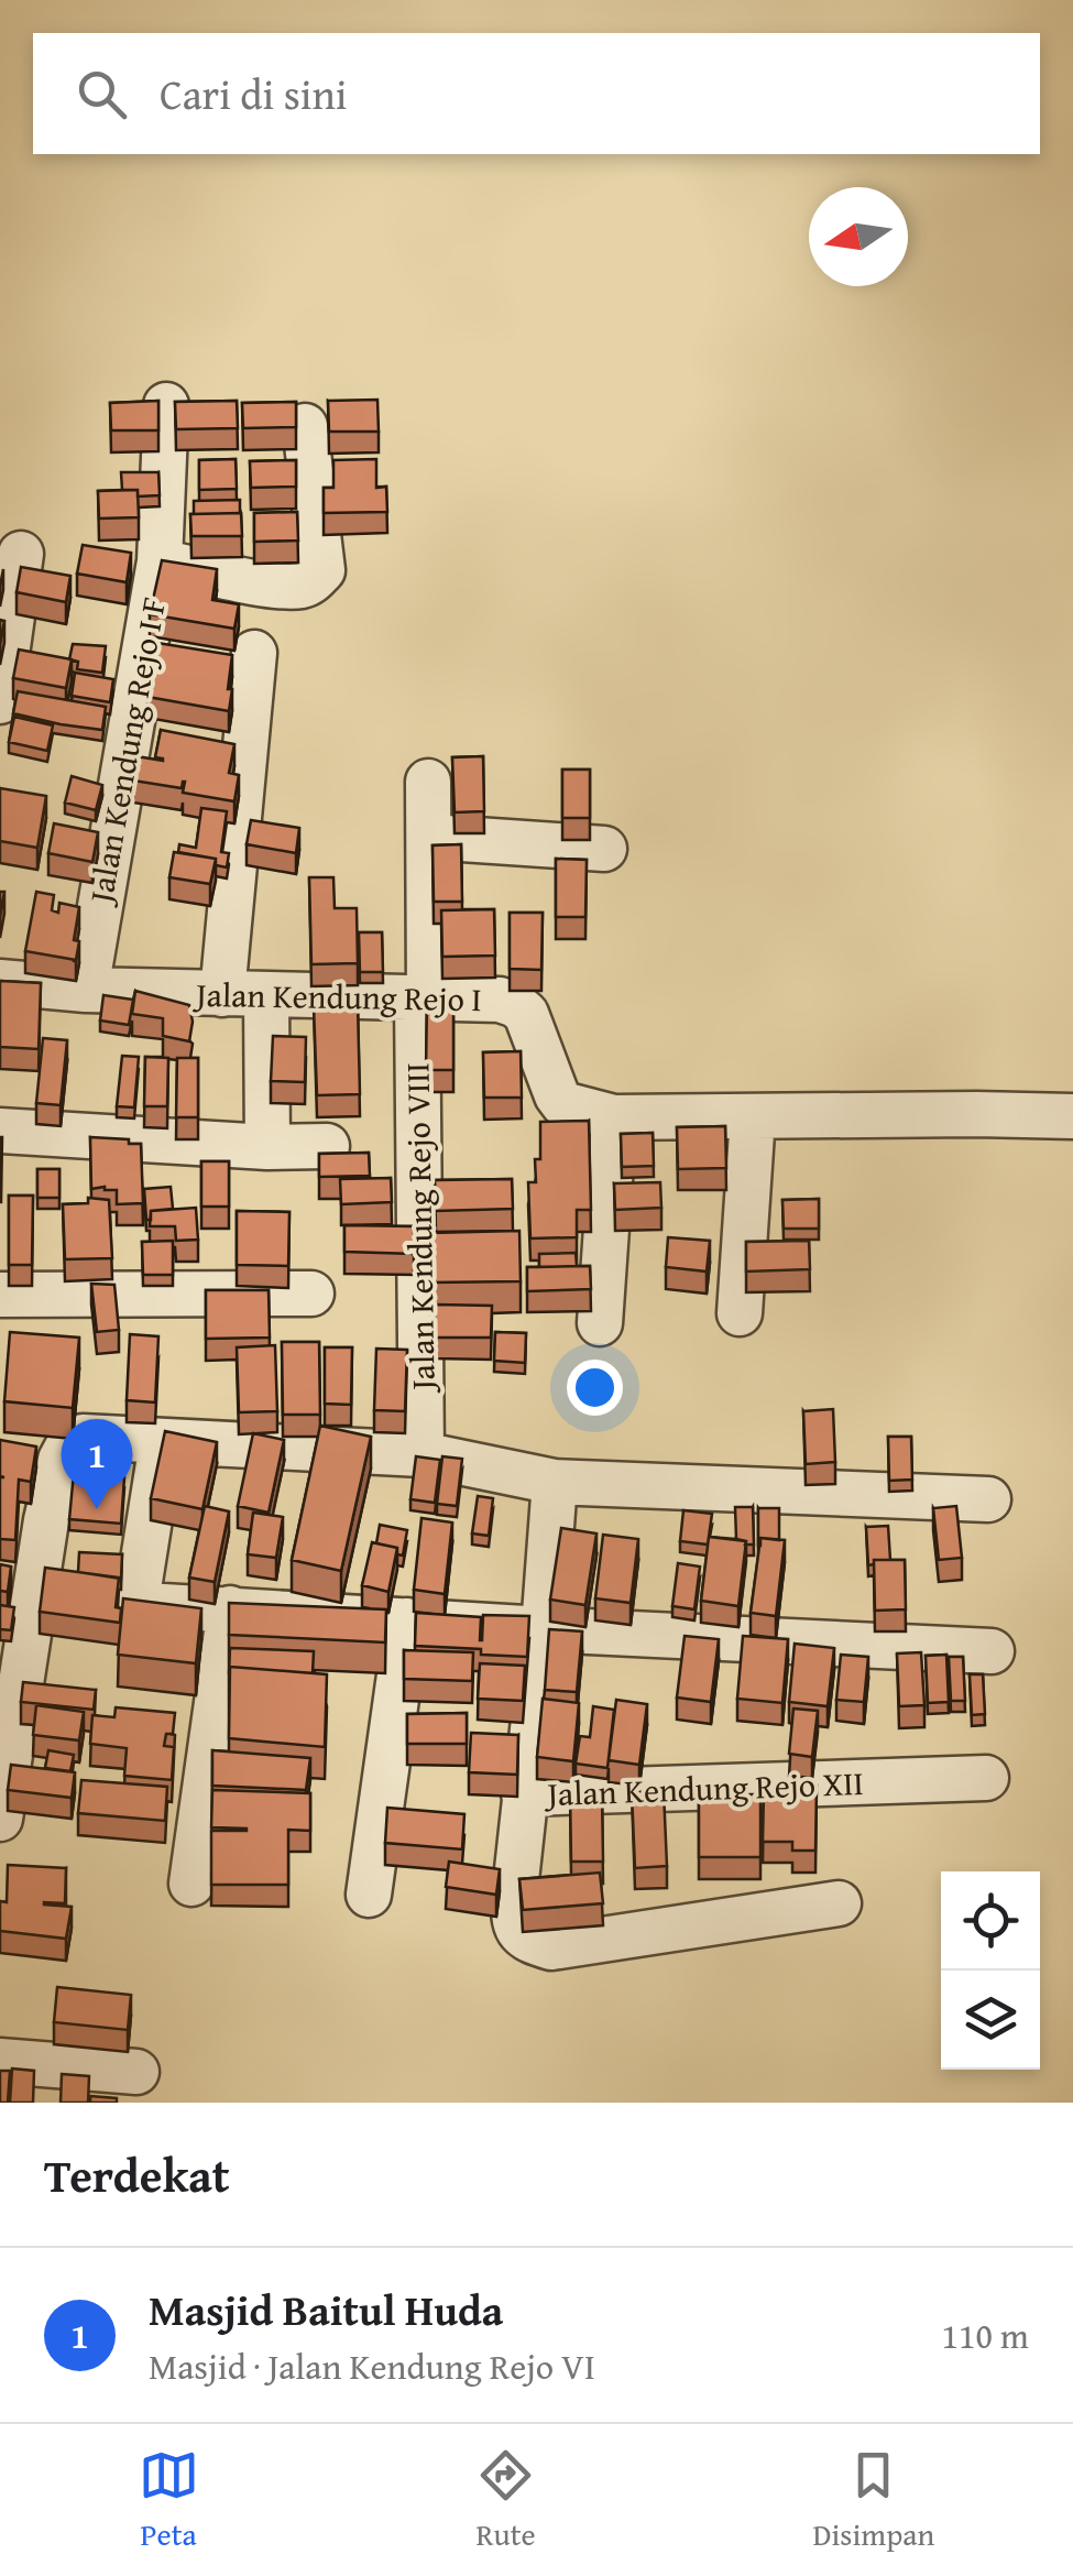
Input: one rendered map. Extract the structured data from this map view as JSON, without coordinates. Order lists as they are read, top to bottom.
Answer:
{
  "streets": {
    "street": [
      "Jalan Kendung Rejo I F",
      "Jalan Kendung Rejo I",
      "Jalan Kendung Rejo VIII",
      "Jalan Kendung Rejo XII"
    ]
  },
  "crossings": [
    ["Jalan Kendung Rejo I F", "Jalan Kendung Rejo I"],
    ["Jalan Kendung Rejo I", "Jalan Kendung Rejo VIII"]
  ],
  "north": "left",
  "page": {
    "search": "Cari di sini",
    "pins": "1",
    "heading": "Terdekat",
    "list": [
      {
        "mark": "1",
        "name": "Masjid Baitul Huda",
        "note": "Masjid · Jalan Kendung Rejo VI",
        "value": "110 m"
      }
    ],
    "nav": ["Peta", "Rute", "Disimpan"]
  }
}
